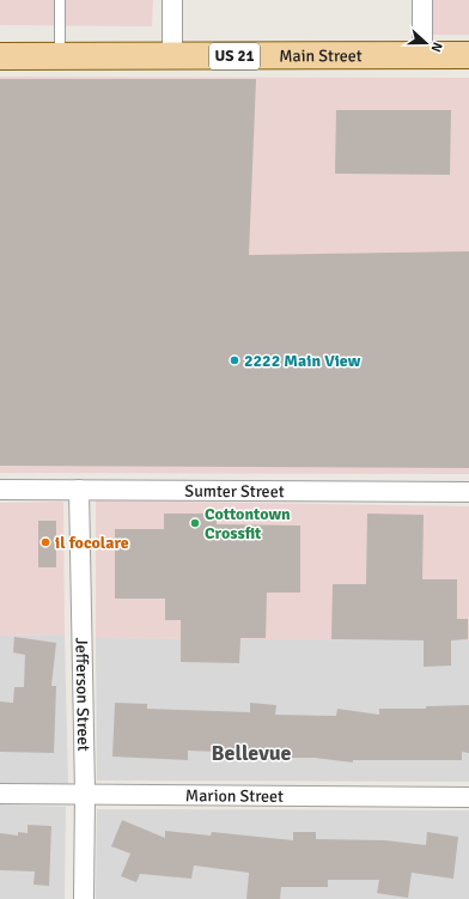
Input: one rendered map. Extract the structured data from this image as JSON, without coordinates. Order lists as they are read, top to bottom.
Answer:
{
  "streets": {
    "main road": ["Main Street", "US 21"],
    "street": ["Sumter Street", "Jefferson Street", "Marion Street"]
  },
  "crossings": [
    ["Sumter Street", "Jefferson Street"],
    ["Jefferson Street", "Marion Street"]
  ],
  "districts": ["Bellevue"],
  "places": ["2222 Main View", "Cottontown Crossfit", "il focolare"],
  "north": "right"
}
